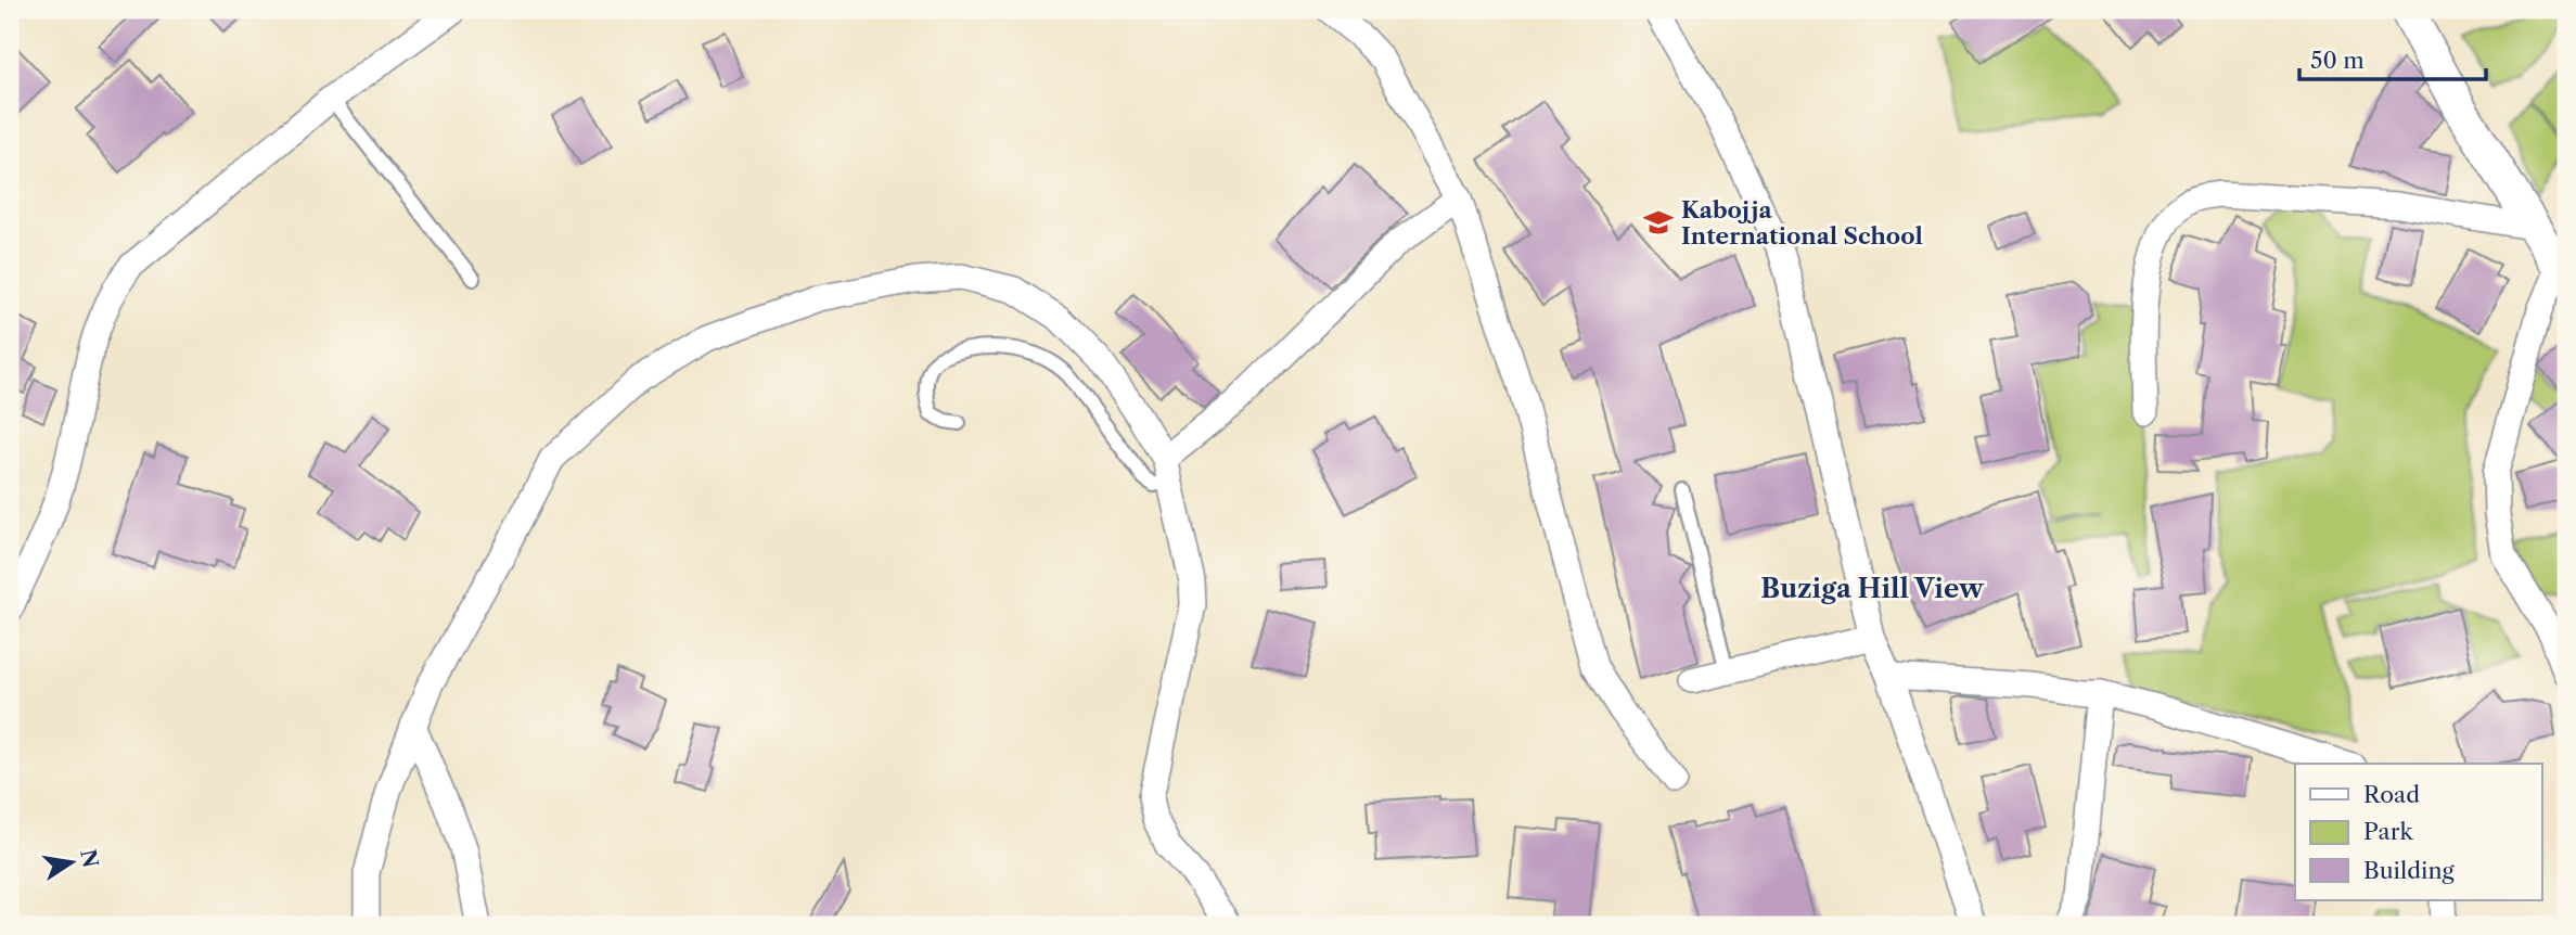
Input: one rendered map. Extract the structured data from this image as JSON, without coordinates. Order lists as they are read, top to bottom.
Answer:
{
  "districts": ["Buziga Hill View"],
  "places": {
    "school or university": ["Kabojja International School"]
  },
  "legend": ["Road", "Park", "Building"],
  "scale_bar": "50 m",
  "north": "right"
}
